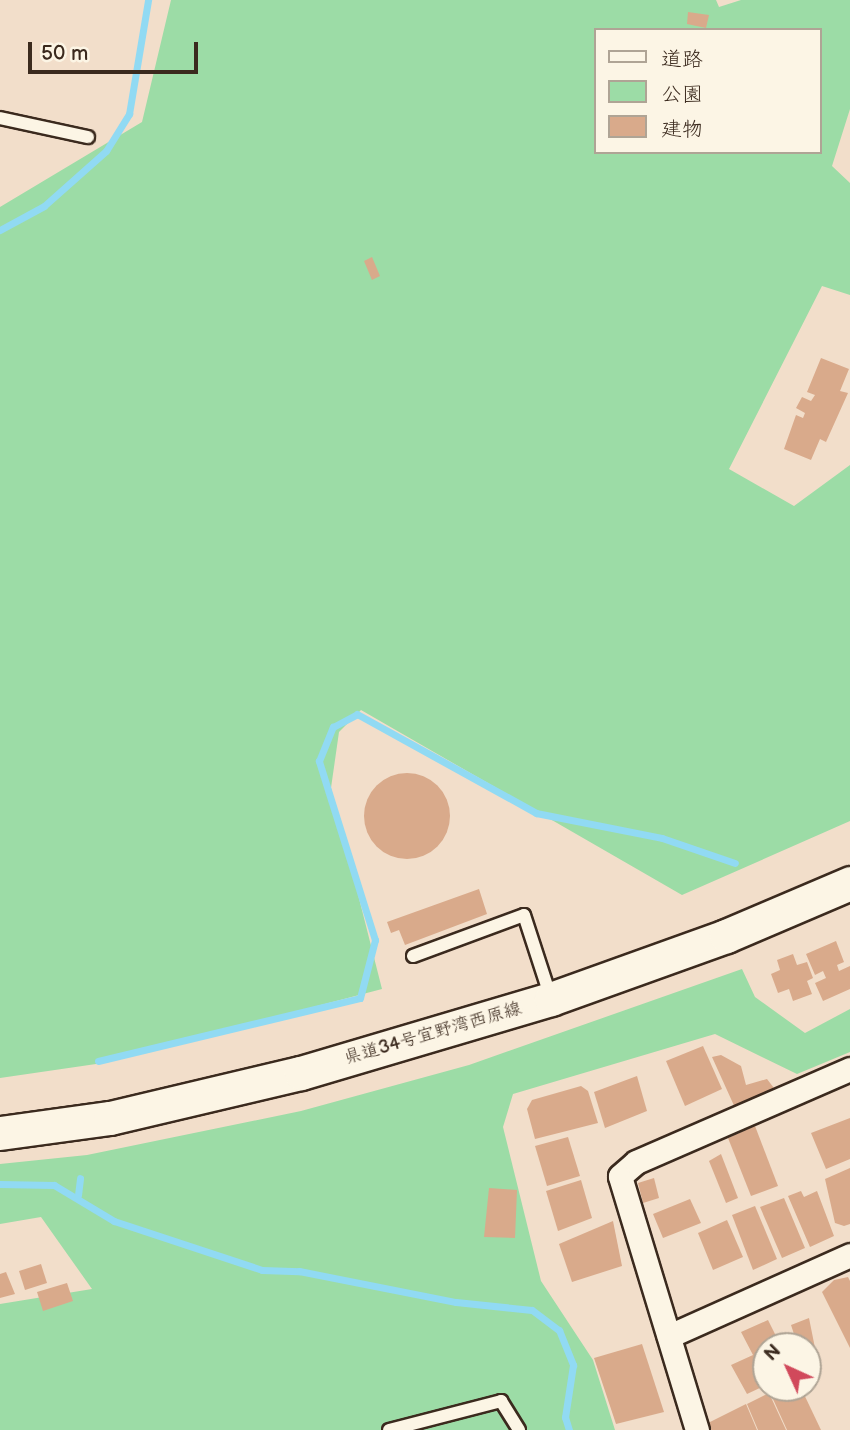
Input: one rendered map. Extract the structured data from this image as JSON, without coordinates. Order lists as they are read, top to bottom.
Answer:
{
  "streets": {
    "main road": ["県道34号宜野湾西原線"]
  },
  "legend": ["道路", "公園", "建物"],
  "scale_bar": "50 m",
  "north": "top left"
}
